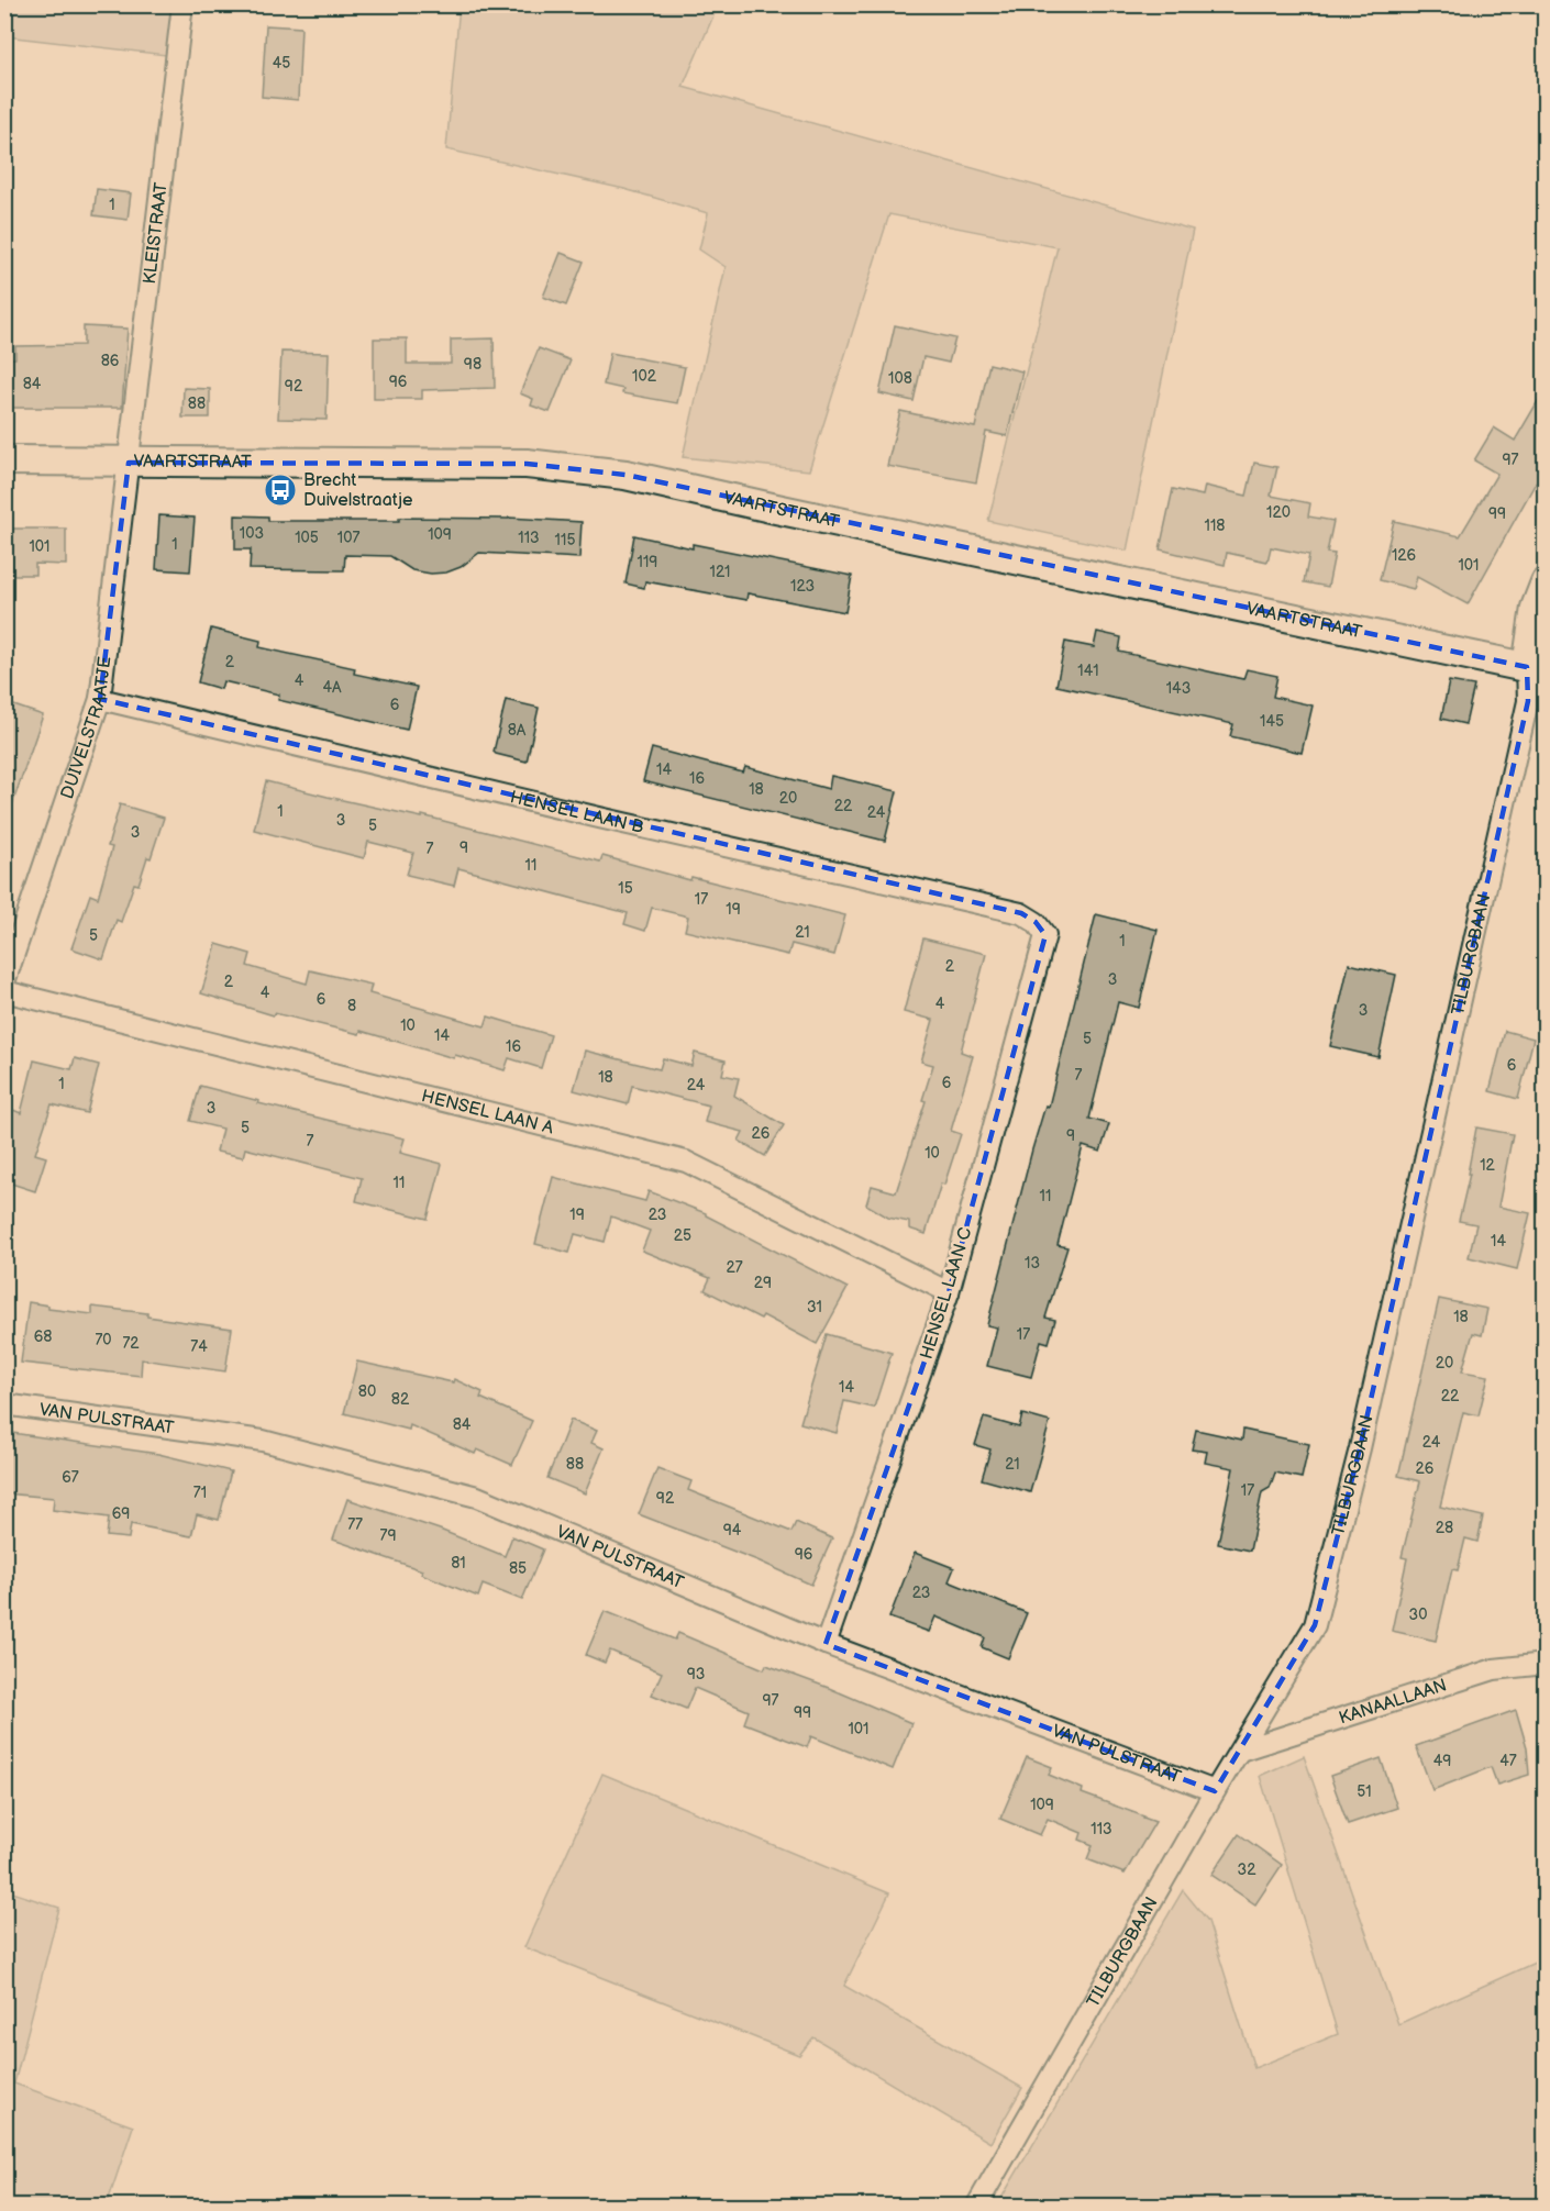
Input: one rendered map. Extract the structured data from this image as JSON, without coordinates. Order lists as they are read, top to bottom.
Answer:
{
  "streets": {
    "main road": ["VAARTSTRAAT"],
    "street": [
      "KLEISTRAAT",
      "DUIVELSTRAATJE",
      "HENSEL LAAN B",
      "TILBURGBAAN",
      "HENSEL LAAN A",
      "HENSEL LAAN C",
      "VAN PULSTRAAT",
      "KANAALLAAN"
    ]
  },
  "crossings": [
    ["KLEISTRAAT", "VAARTSTRAAT"],
    ["KLEISTRAAT", "DUIVELSTRAATJE"],
    ["VAARTSTRAAT", "DUIVELSTRAATJE"],
    ["VAARTSTRAAT", "TILBURGBAAN"],
    ["DUIVELSTRAATJE", "HENSEL LAAN B"],
    ["HENSEL LAAN B", "HENSEL LAAN C"],
    ["TILBURGBAAN", "VAN PULSTRAAT"],
    ["TILBURGBAAN", "KANAALLAAN"],
    ["HENSEL LAAN A", "HENSEL LAAN C"],
    ["HENSEL LAAN C", "VAN PULSTRAAT"]
  ],
  "places": {
    "bus stop": ["Brecht Duivelstraatje"]
  },
  "house_numbers": [
    "45",
    "1",
    "86",
    "98",
    "102",
    "108",
    "96",
    "84",
    "92",
    "88",
    "97",
    "120",
    "99",
    "118",
    "103",
    "109",
    "105",
    "107",
    "113",
    "115",
    "1",
    "101",
    "126",
    "119",
    "101",
    "121",
    "123",
    "2",
    "141",
    "4",
    "4A",
    "143",
    "6",
    "145",
    "8A",
    "14",
    "16",
    "18",
    "20",
    "22",
    "1",
    "24",
    "3",
    "5",
    "3",
    "9",
    "7",
    "11",
    "15",
    "17",
    "19",
    "21",
    "5",
    "1",
    "2",
    "3",
    "2",
    "4",
    "6",
    "4",
    "8",
    "3",
    "10",
    "14",
    "5",
    "16",
    "6",
    "7",
    "18",
    "6",
    "1",
    "24",
    "3",
    "5",
    "26",
    "9",
    "7",
    "10",
    "12",
    "11",
    "11",
    "19",
    "23",
    "25",
    "14",
    "13",
    "27",
    "29",
    "31",
    "18",
    "17",
    "68",
    "70",
    "72",
    "74",
    "20",
    "14",
    "80",
    "22",
    "82",
    "84",
    "24",
    "88",
    "21",
    "26",
    "67",
    "17",
    "71",
    "92",
    "69",
    "77",
    "28",
    "94",
    "79",
    "96",
    "81",
    "85",
    "23",
    "30",
    "93",
    "97",
    "99",
    "101",
    "49",
    "47",
    "51",
    "109",
    "113",
    "32"
  ]
}
